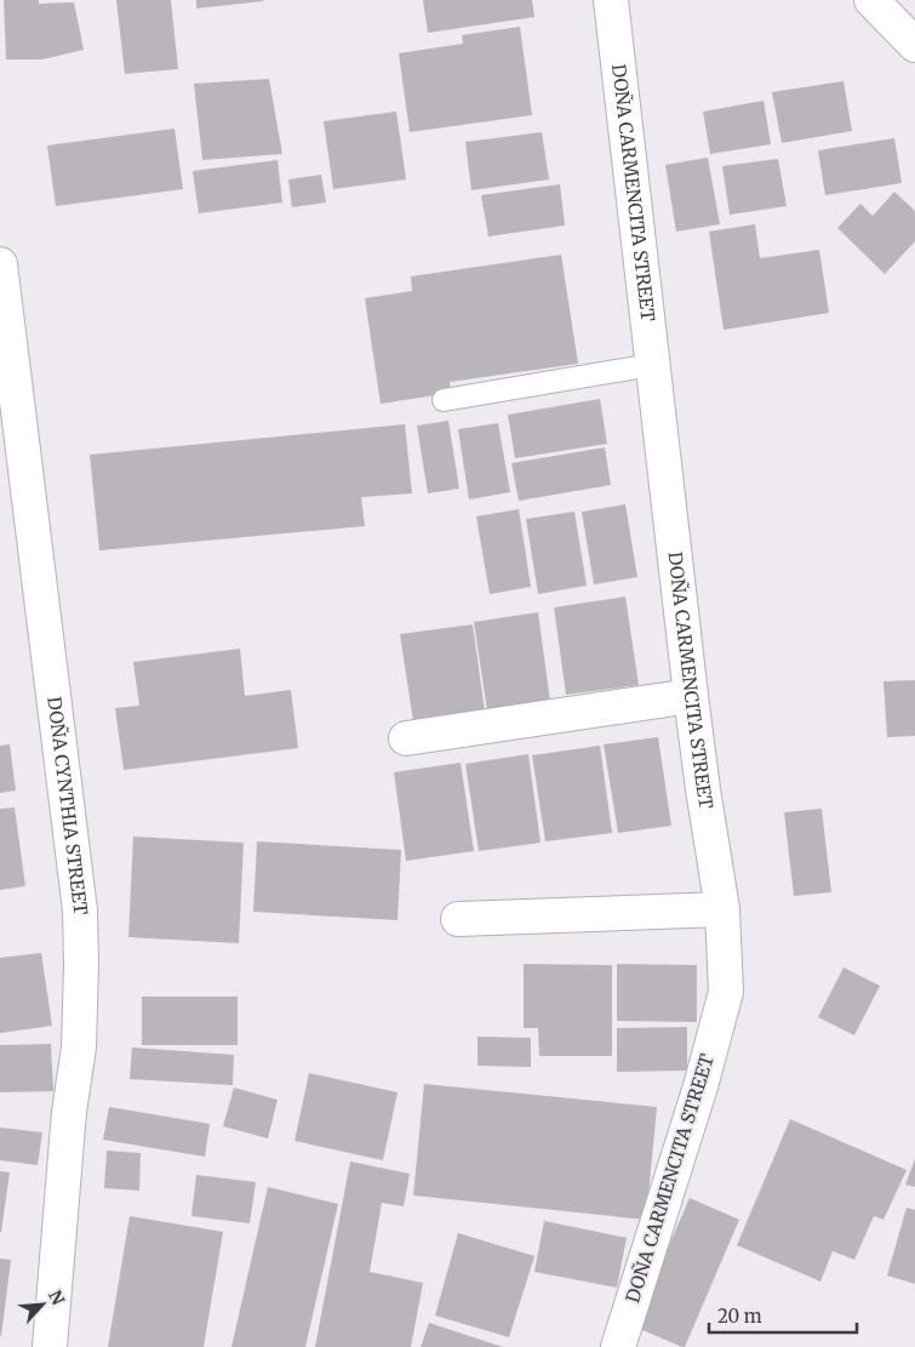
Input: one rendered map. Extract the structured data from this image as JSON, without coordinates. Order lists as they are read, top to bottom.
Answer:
{
  "streets": {
    "street": ["DOÑA CARMENCITA STREET", "DOÑA CYNTHIA STREET"]
  },
  "scale_bar": "20 m",
  "north": "top right"
}
